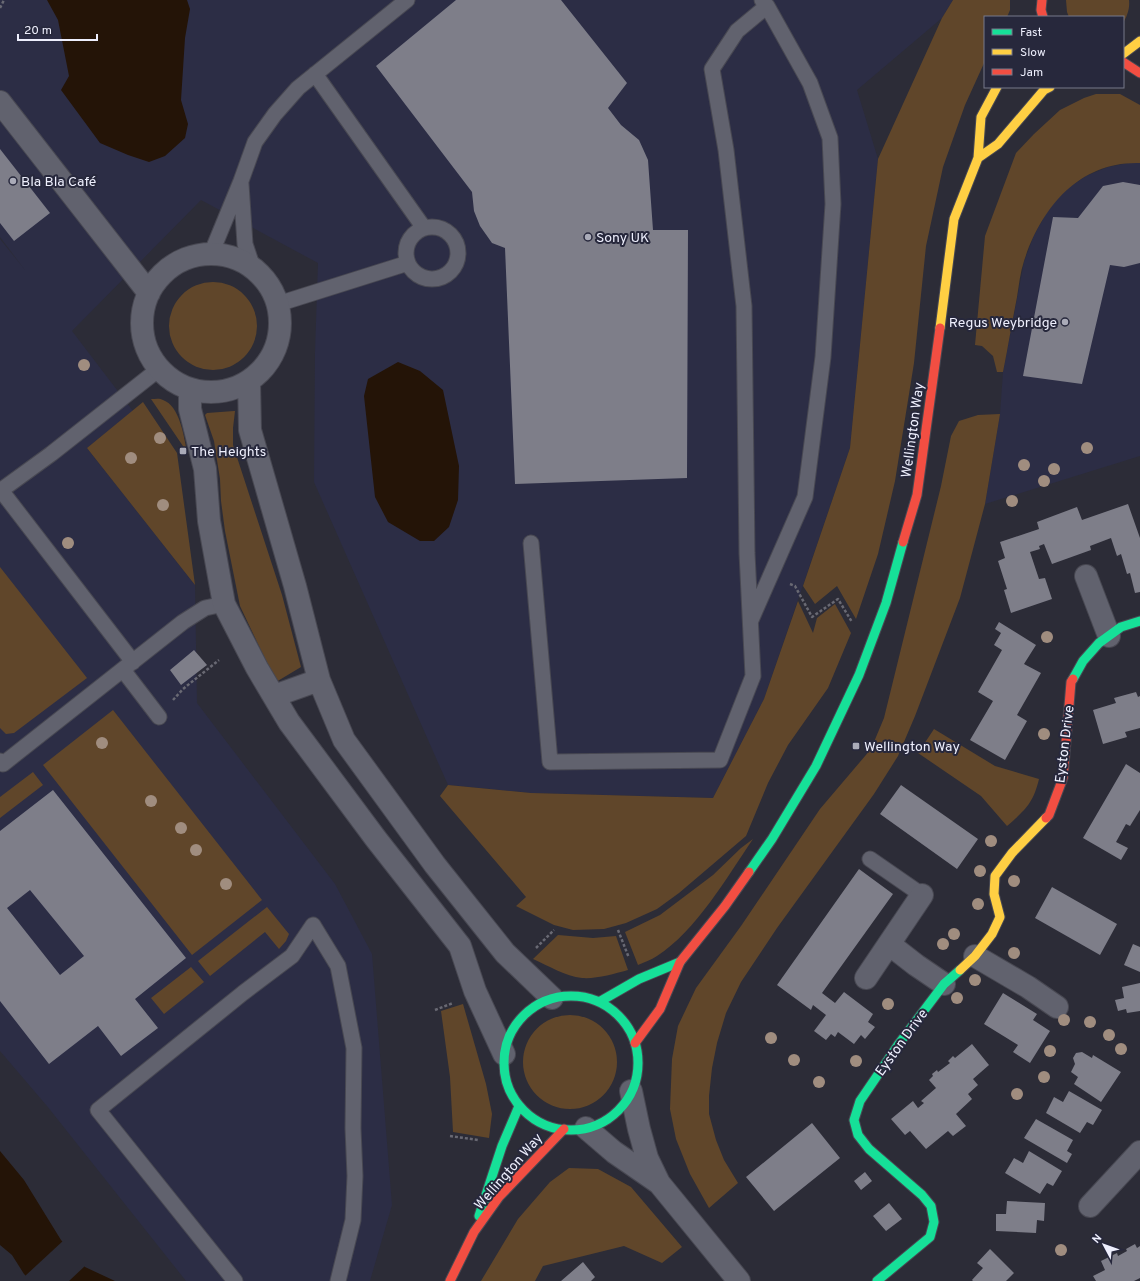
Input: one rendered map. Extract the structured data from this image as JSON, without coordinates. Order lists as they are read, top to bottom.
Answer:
{
  "streets": {
    "street": ["Wellington Way", "Eyston Drive"]
  },
  "places": {
    "other": ["Bla Bla Café", "Sony UK", "Regus Weybridge"],
    "transit": ["The Heights", "Wellington Way"]
  },
  "legend": ["Fast", "Slow", "Jam"],
  "scale_bar": "20 m",
  "north": "top left"
}
